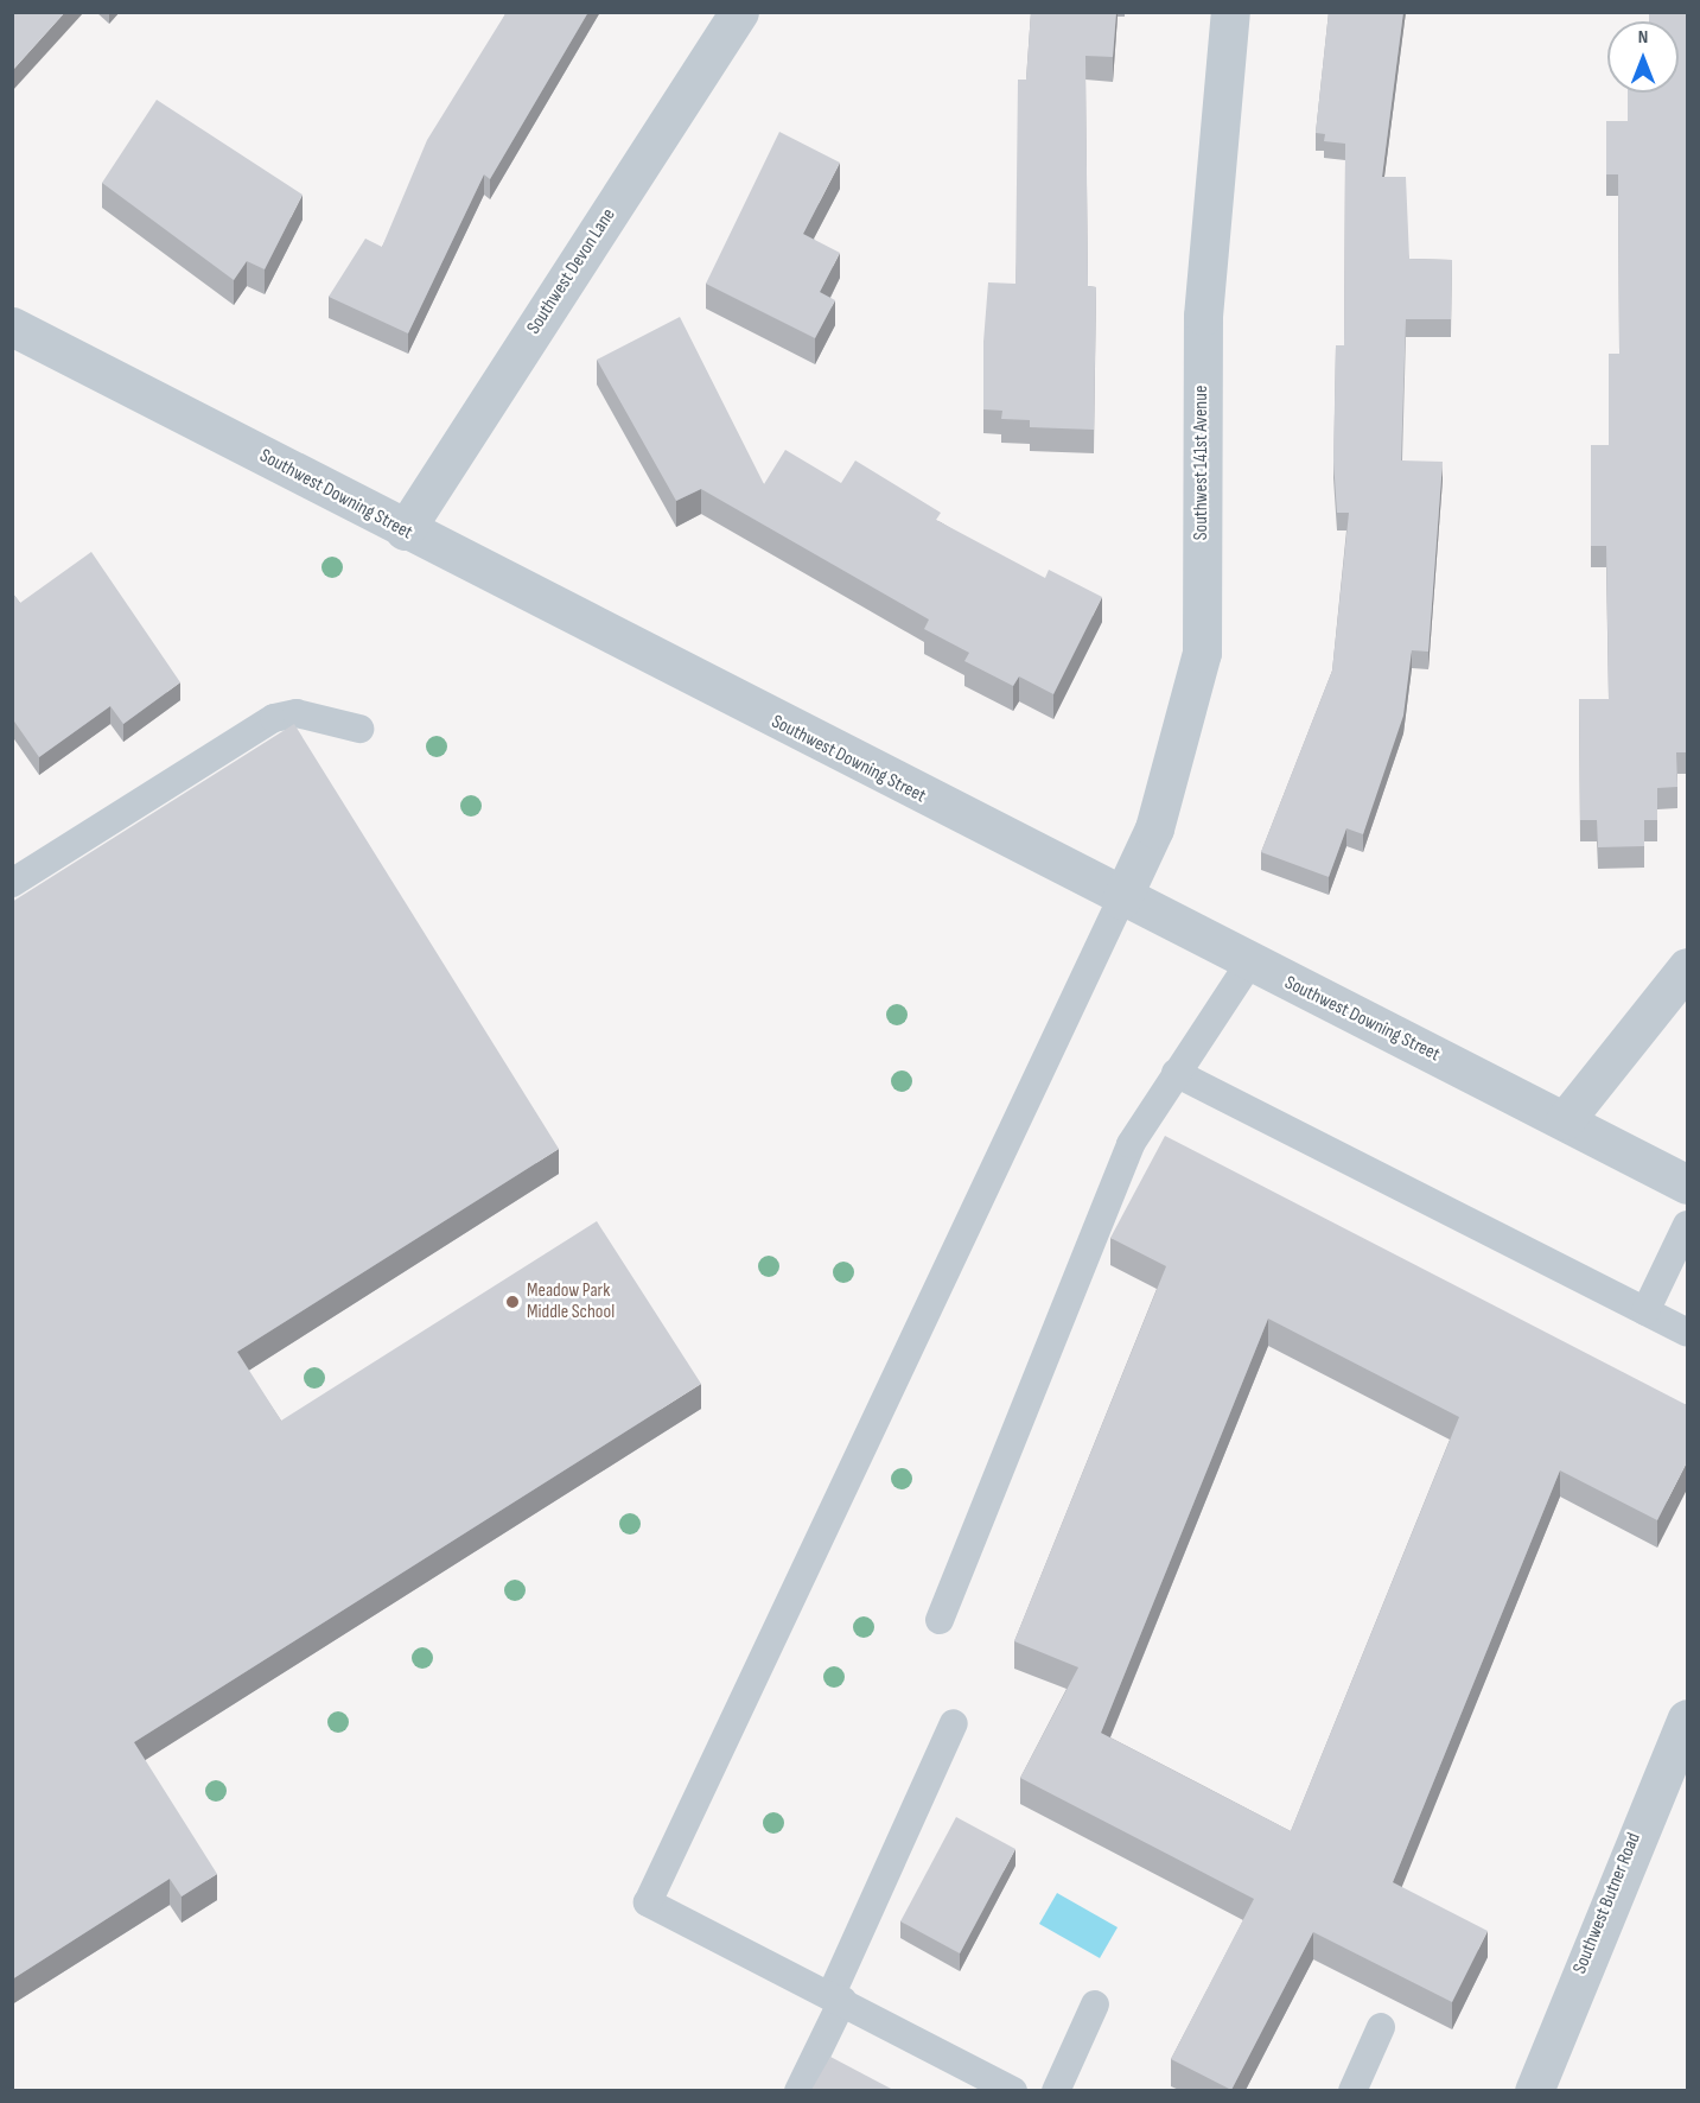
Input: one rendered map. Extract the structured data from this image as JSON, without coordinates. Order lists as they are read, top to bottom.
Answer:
{
  "streets": {
    "street": [
      "Southwest Devon Lane",
      "Southwest 141st Avenue",
      "Southwest Downing Street",
      "Southwest Butner Road"
    ]
  },
  "crossings": [
    ["Southwest Devon Lane", "Southwest Downing Street"],
    ["Southwest 141st Avenue", "Southwest Downing Street"]
  ],
  "places": ["Meadow Park Middle School"],
  "north": "top"
}
